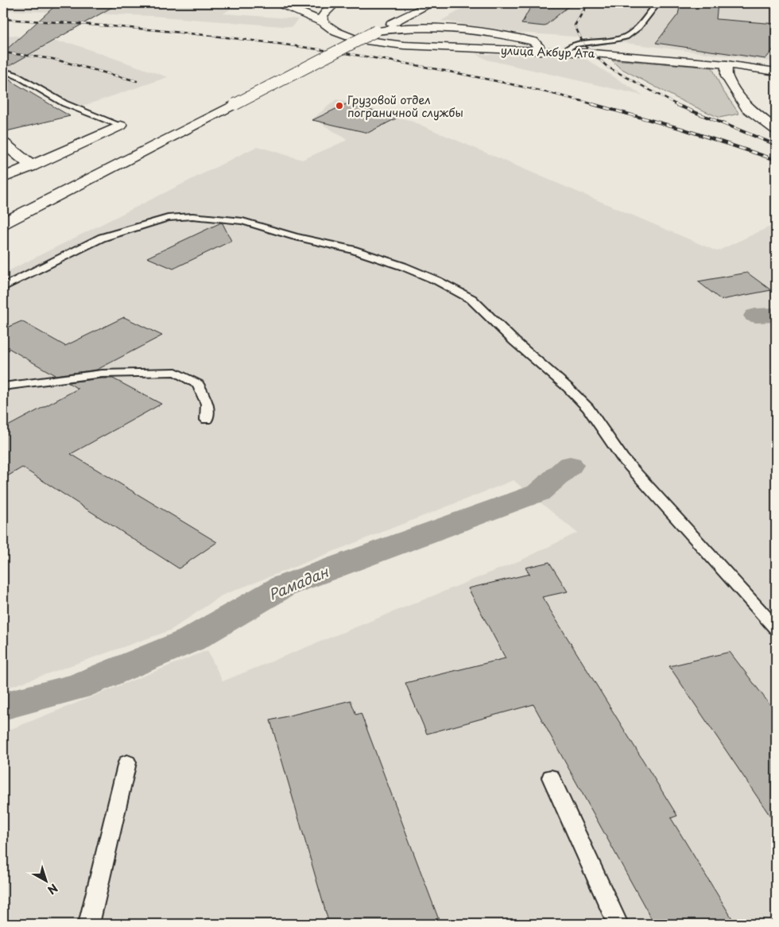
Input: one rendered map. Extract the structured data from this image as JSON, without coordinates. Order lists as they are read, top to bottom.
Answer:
{
  "streets": {
    "main road": ["улица Акбур Ата"]
  },
  "water": ["Рамадан"],
  "places": ["Грузовой отдел пограничной службы"],
  "north": "bottom right"
}
